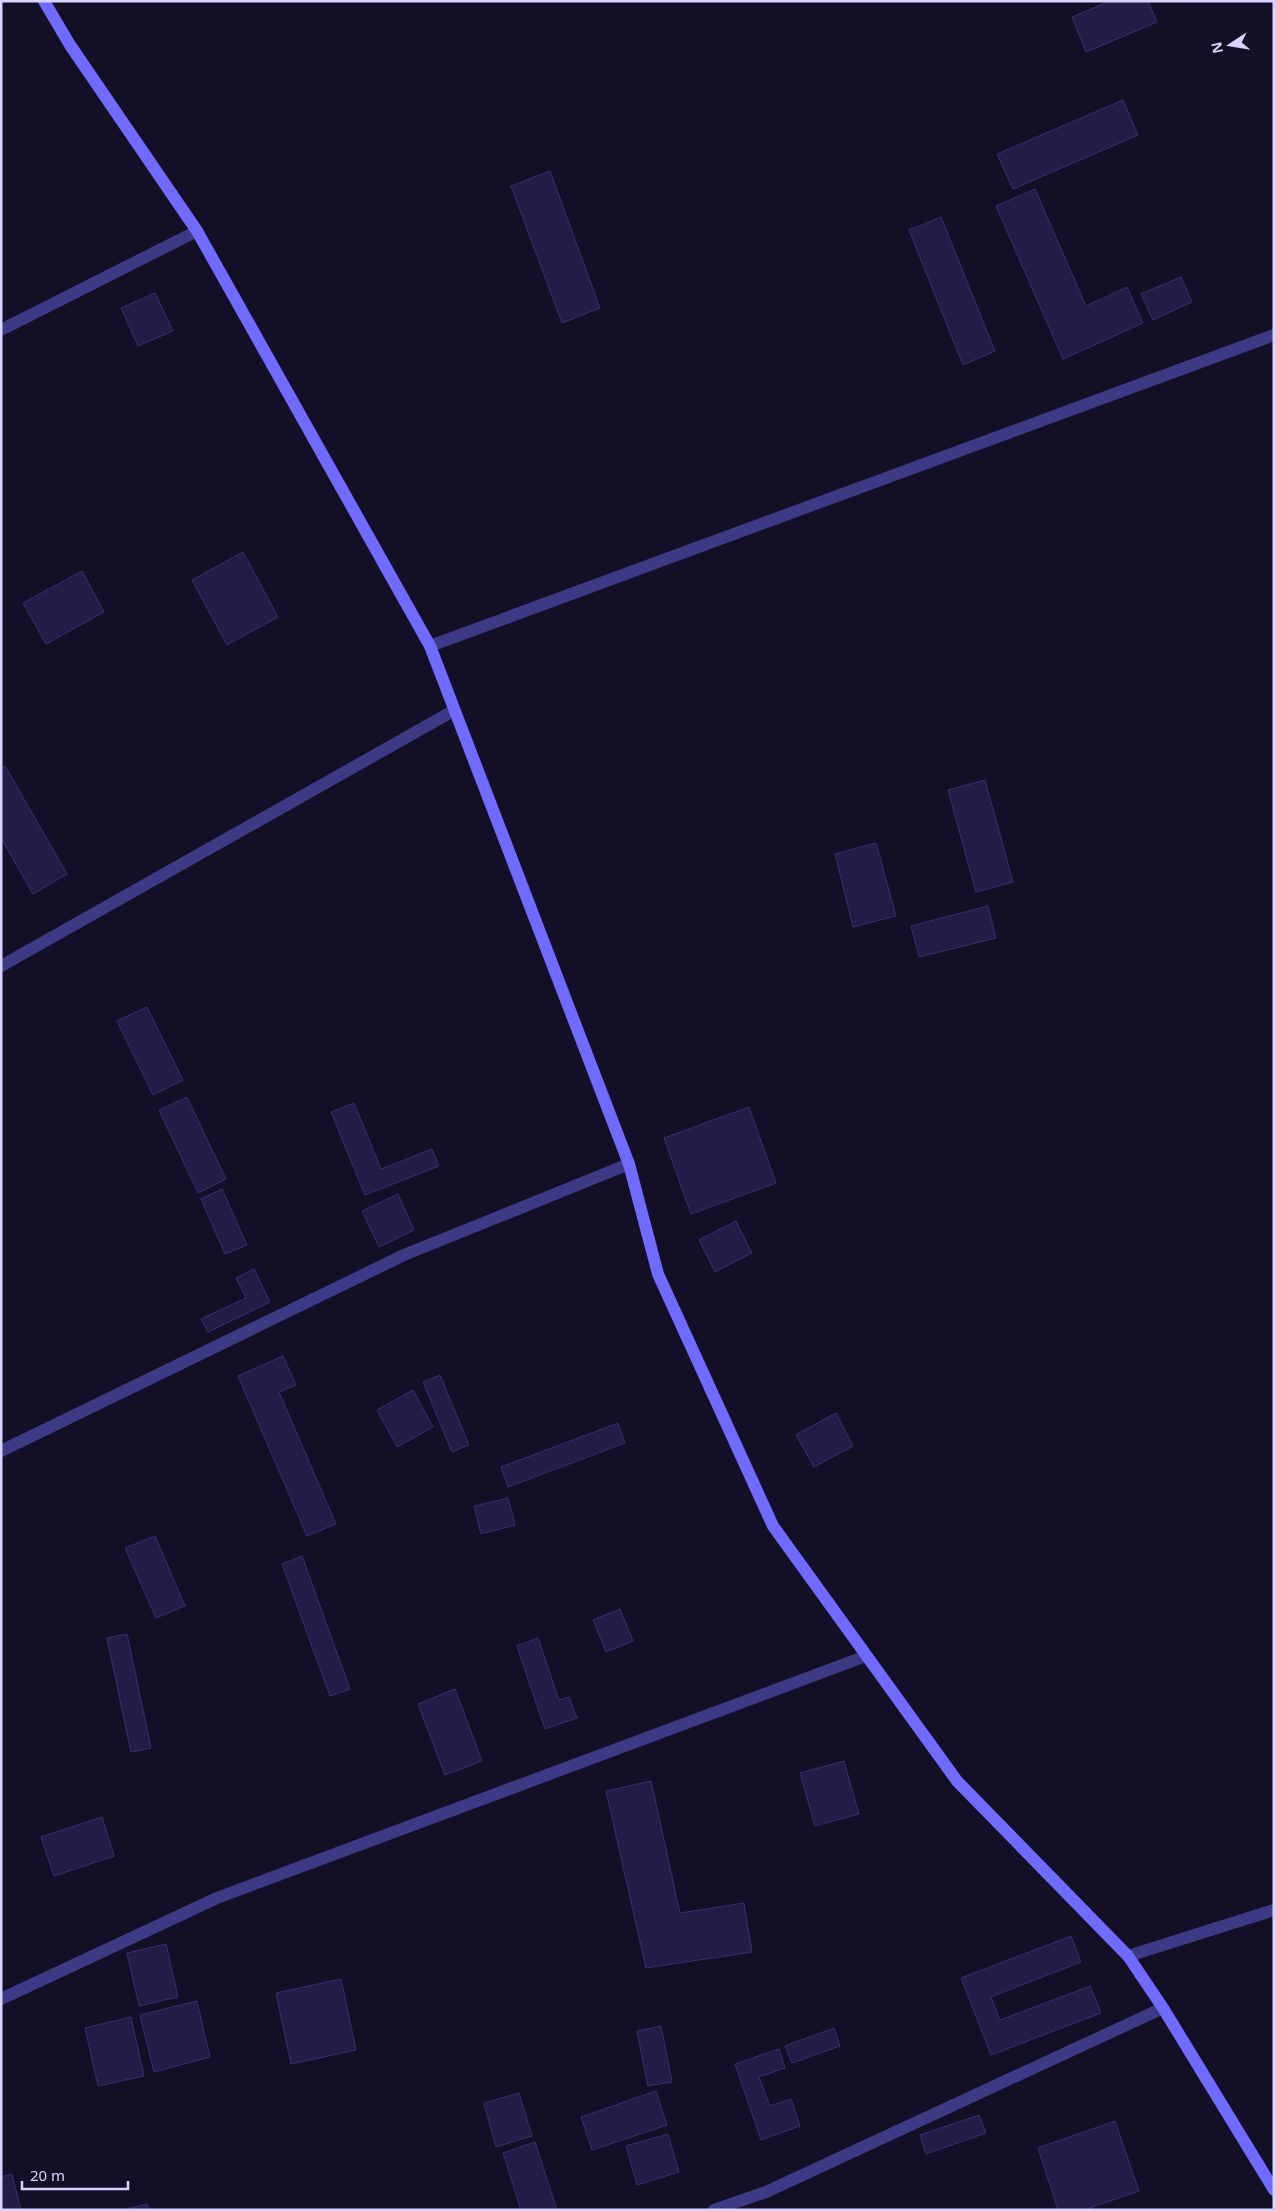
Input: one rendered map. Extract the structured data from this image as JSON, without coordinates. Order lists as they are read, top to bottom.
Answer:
{
  "scale_bar": "20 m",
  "north": "left"
}
